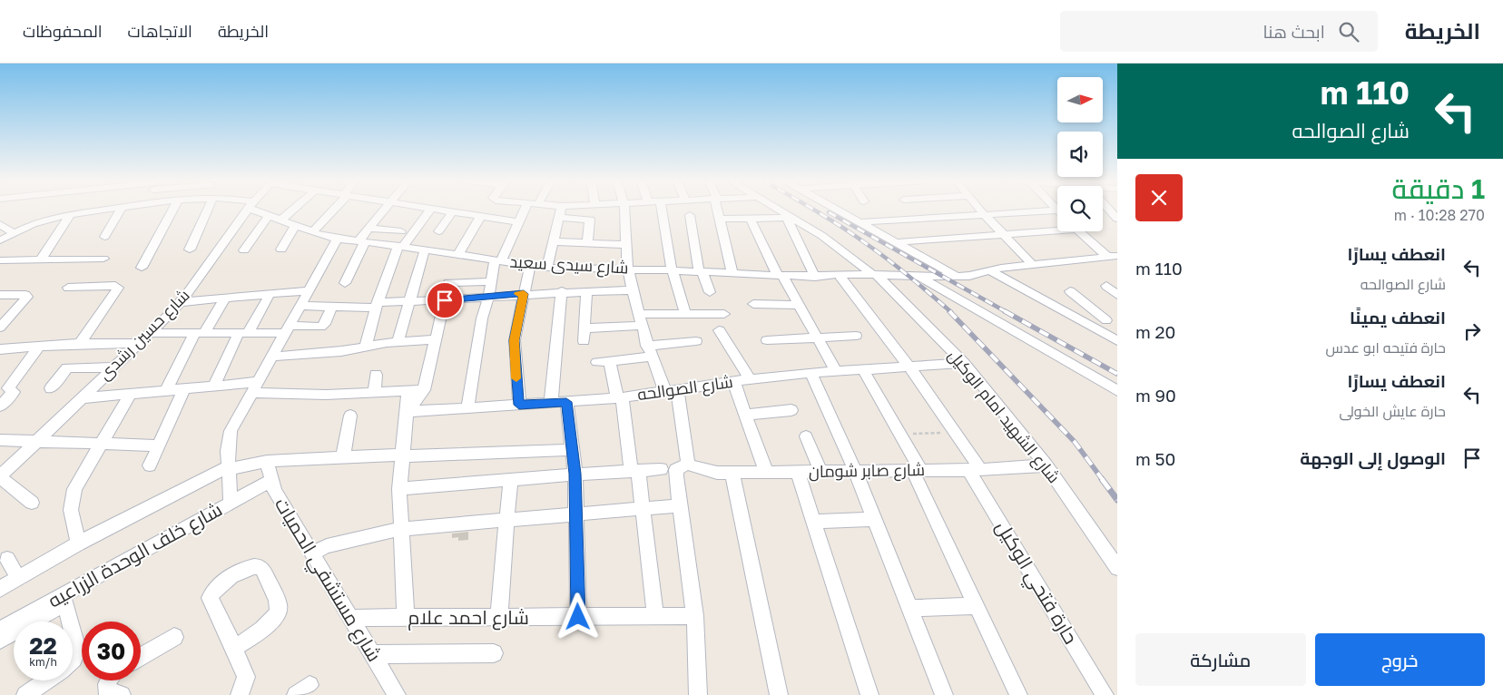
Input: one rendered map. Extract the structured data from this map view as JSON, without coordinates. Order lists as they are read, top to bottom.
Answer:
{
  "streets": {
    "street": [
      "شارع سيدى سعيد",
      "شارع حسين رشدى",
      "شارع الصوالحه",
      "شارع الشهيد امام الوكيل",
      "شارع صابر شومان",
      "شارع خلف الوحدة الزراعيه",
      "شارع مستشفي الحميات",
      "حارة فتحي الوكيل",
      "شارع احمد علام"
    ]
  },
  "crossings": [
    ["شارع سيدى سعيد", "شارع الشهيد امام الوكيل"],
    ["شارع سيدى سعيد", "حارة فتحي الوكيل"],
    ["شارع الصوالحه", "شارع الشهيد امام الوكيل"],
    ["شارع الصوالحه", "حارة فتحي الوكيل"],
    ["شارع الشهيد امام الوكيل", "شارع صابر شومان"],
    ["شارع صابر شومان", "حارة فتحي الوكيل"],
    ["شارع خلف الوحدة الزراعيه", "شارع مستشفي الحميات"],
    ["شارع مستشفي الحميات", "شارع احمد علام"]
  ],
  "north": "right",
  "page": {
    "header": "الخريطة",
    "search": "ابحث هنا",
    "nav": ["الخريطة", "الاتجاهات", "المحفوظات"],
    "turn": ["110 m", "شارع الصوالحه"],
    "heading": ["1 دقيقة", "270 m · 10:28"],
    "list": [
      {
        "name": "انعطف يسارًا",
        "note": "شارع الصوالحه",
        "value": "110 m"
      },
      {
        "name": "انعطف يمينًا",
        "note": "حارة فتيحه ابو عدس",
        "value": "20 m"
      },
      {
        "name": "انعطف يسارًا",
        "note": "حارة عايش الخولى",
        "value": "90 m"
      },
      {
        "name": "الوصول إلى الوجهة",
        "value": "50 m"
      }
    ],
    "speed": "22 km/h",
    "limit": "30",
    "buttons": ["خروج", "مشاركة"]
  }
}
